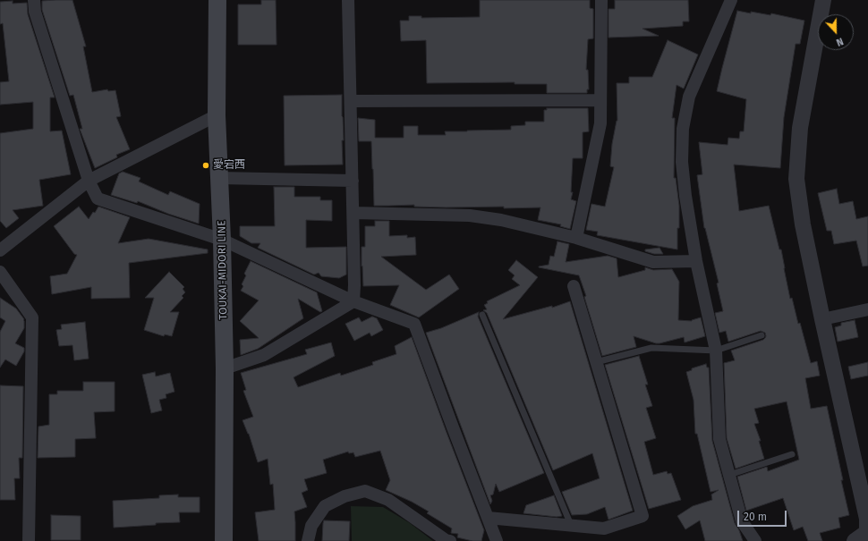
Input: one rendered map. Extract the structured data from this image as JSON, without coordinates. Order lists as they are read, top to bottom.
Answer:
{
  "streets": {
    "main road": ["TOUKAI-MIDORI LINE"]
  },
  "places": ["愛宕西"],
  "scale_bar": "20 m",
  "north": "bottom"
}
